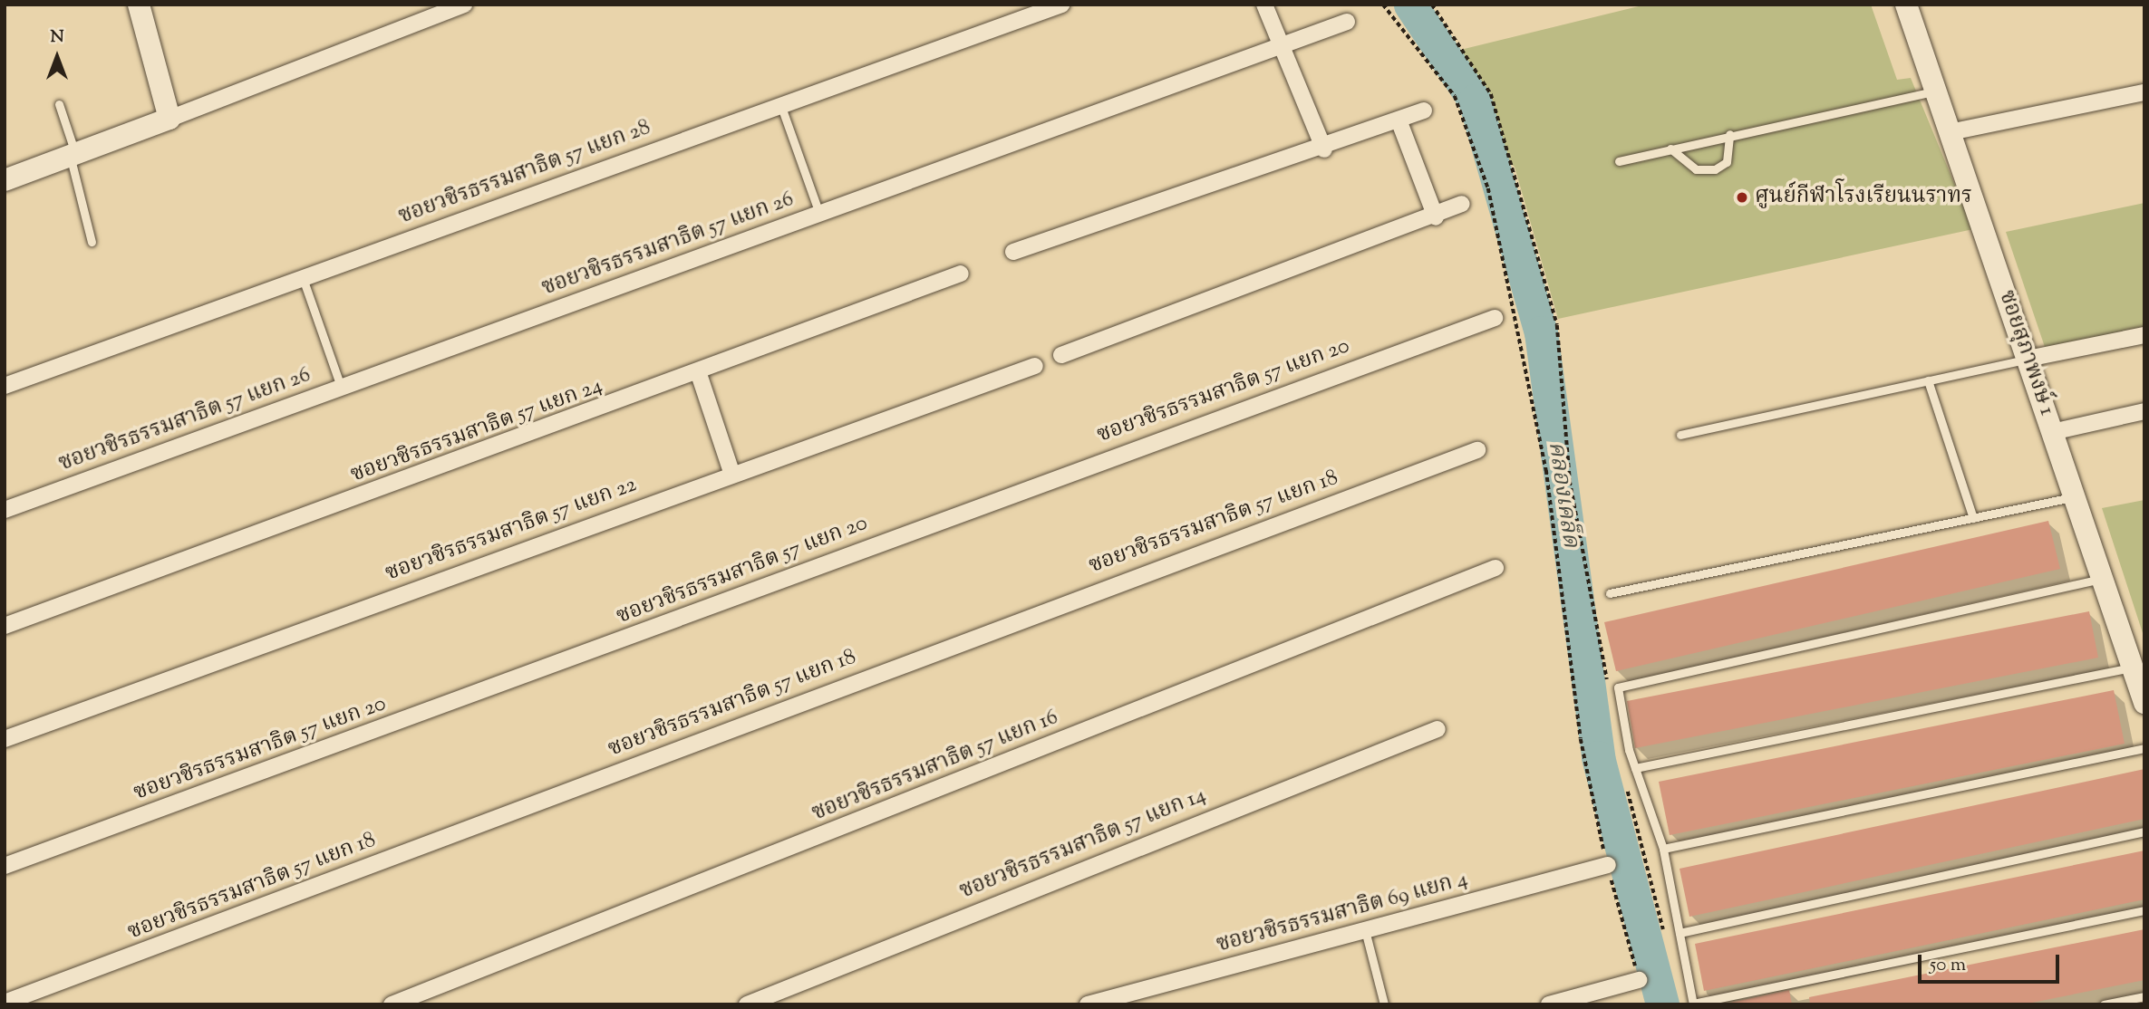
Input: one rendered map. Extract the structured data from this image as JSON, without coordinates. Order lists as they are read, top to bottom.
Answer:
{
  "streets": {
    "street": [
      "ซอยวชิรธรรมสาธิต 57 แยก 28",
      "ซอยวชิรธรรมสาธิต 57 แยก 26",
      "ซอยสุภาพงษ์ 1",
      "ซอยวชิรธรรมสาธิต 57 แยก 20",
      "ซอยวชิรธรรมสาธิต 57 แยก 24",
      "ซอยวชิรธรรมสาธิต 57 แยก 18",
      "ซอยวชิรธรรมสาธิต 57 แยก 22",
      "ซอยวชิรธรรมสาธิต 57 แยก 16",
      "ซอยวชิรธรรมสาธิต 57 แยก 14",
      "ซอยวชิรธรรมสาธิต 69 แยก 4"
    ]
  },
  "water": ["คลองเคล็ด"],
  "places": ["ศูนย์กีฬาโรงเรียนนราทร"],
  "scale_bar": "50 m",
  "north": "top"
}
